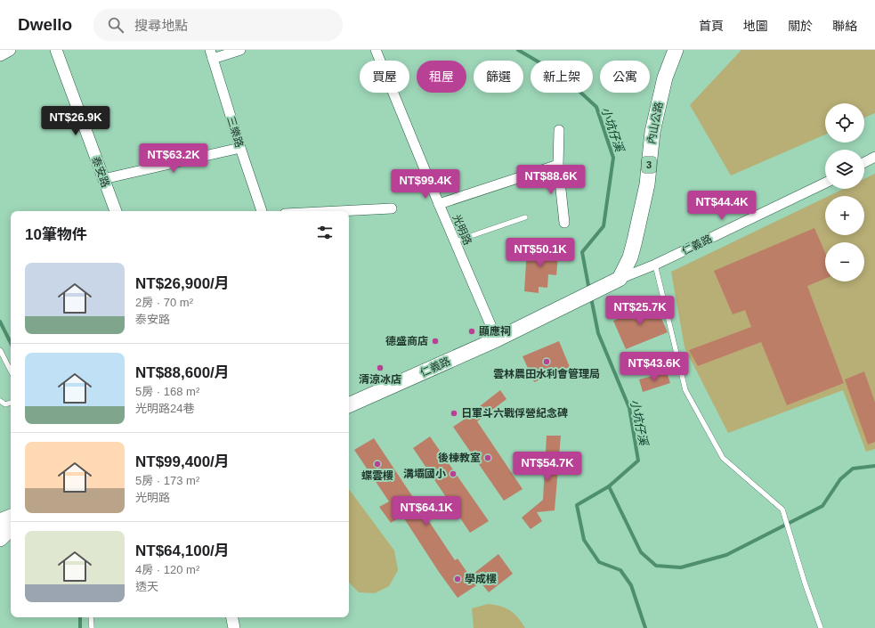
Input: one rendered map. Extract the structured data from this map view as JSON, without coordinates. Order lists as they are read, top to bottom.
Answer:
{
  "streets": {
    "main road": ["內山公路", "3", "仁義路"],
    "street": ["三樂路", "泰安路", "光明路"]
  },
  "crossings": [
    ["內山公路", "仁義路"],
    ["光明路", "仁義路"]
  ],
  "water": ["小坑仔溪"],
  "places": [
    "顯應祠",
    "德盛商店",
    "雲林農田水利會管理局",
    "清涼冰店",
    "日軍斗六戰俘營紀念碑",
    "後棟教室",
    "蝶雲樓",
    "溝壩國小",
    "學成樓"
  ],
  "page": {
    "header": "Dwello",
    "search": "搜尋地點",
    "nav": [
      "首頁",
      "地圖",
      "關於",
      "聯絡"
    ],
    "chip": [
      "買屋",
      "租屋",
      "篩選",
      "新上架",
      "公寓"
    ],
    "map_buttons": ["+", "−"],
    "price": [
      "NT$26.9K",
      "NT$63.2K",
      "NT$88.6K",
      "NT$99.4K",
      "NT$44.4K",
      "NT$50.1K",
      "NT$25.7K",
      "NT$43.6K",
      "NT$54.7K",
      "NT$64.1K"
    ],
    "heading": "10筆物件",
    "list": [
      {
        "name": "NT$26,900/月",
        "note": "2房 · 70 m² · 泰安路"
      },
      {
        "name": "NT$88,600/月",
        "note": "5房 · 168 m² · 光明路24巷"
      },
      {
        "name": "NT$99,400/月",
        "note": "5房 · 173 m² · 光明路"
      },
      {
        "name": "NT$64,100/月",
        "note": "4房 · 120 m² · 透天"
      }
    ]
  }
}
